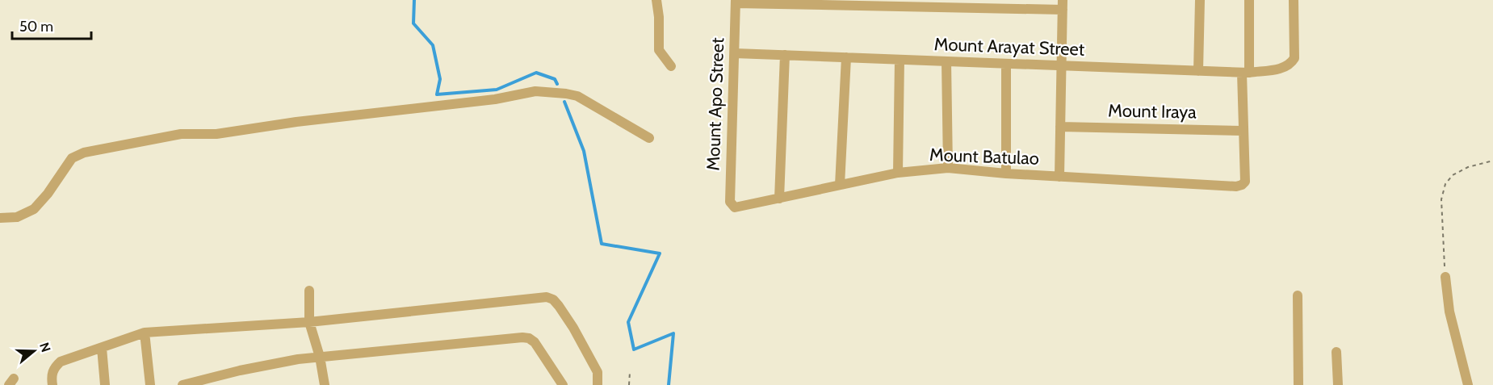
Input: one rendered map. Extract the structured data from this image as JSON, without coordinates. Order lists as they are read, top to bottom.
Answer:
{
  "streets": {
    "street": [
      "Mount Arayat Street",
      "Mount Apo Street",
      "Mount Iraya",
      "Mount Batulao"
    ]
  },
  "crossings": [
    ["Mount Arayat Street", "Mount Apo Street"],
    ["Mount Apo Street", "Mount Batulao"],
    ["Mount Iraya", "Mount Batulao"]
  ],
  "scale_bar": "50 m",
  "north": "right"
}
